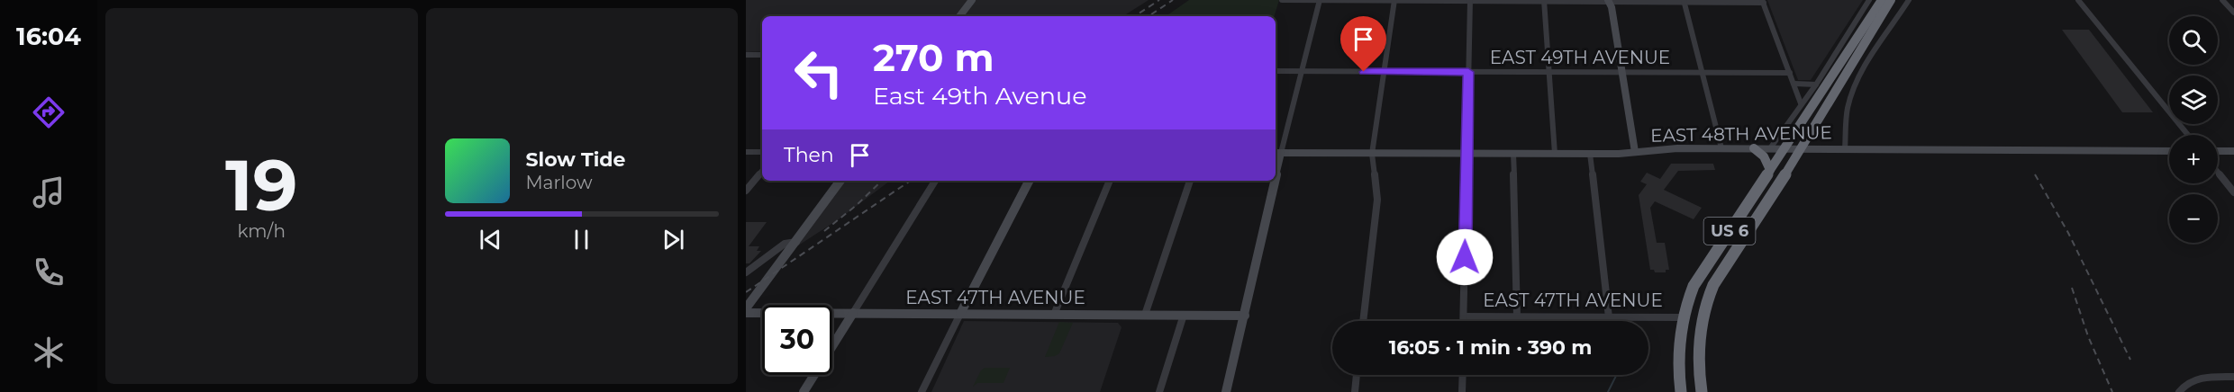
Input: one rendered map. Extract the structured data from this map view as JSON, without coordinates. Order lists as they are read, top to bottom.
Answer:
{
  "streets": {
    "highway": ["US 6"],
    "street": ["EAST 49TH AVENUE", "EAST 48TH AVENUE", "EAST 47TH AVENUE"]
  },
  "crossings": [
    ["EAST 48TH AVENUE", "US 6"],
    ["US 6", "EAST 47TH AVENUE"]
  ],
  "page": {
    "tabs": "16:04",
    "tile": ["19", "km/h"],
    "map_buttons": ["+", "−"],
    "turn": ["270 m", "East 49th Avenue"],
    "then": "Then",
    "song": ["Slow Tide", "Marlow"],
    "limit": "30",
    "trip": "16:05 · 1 min · 390 m"
  }
}
